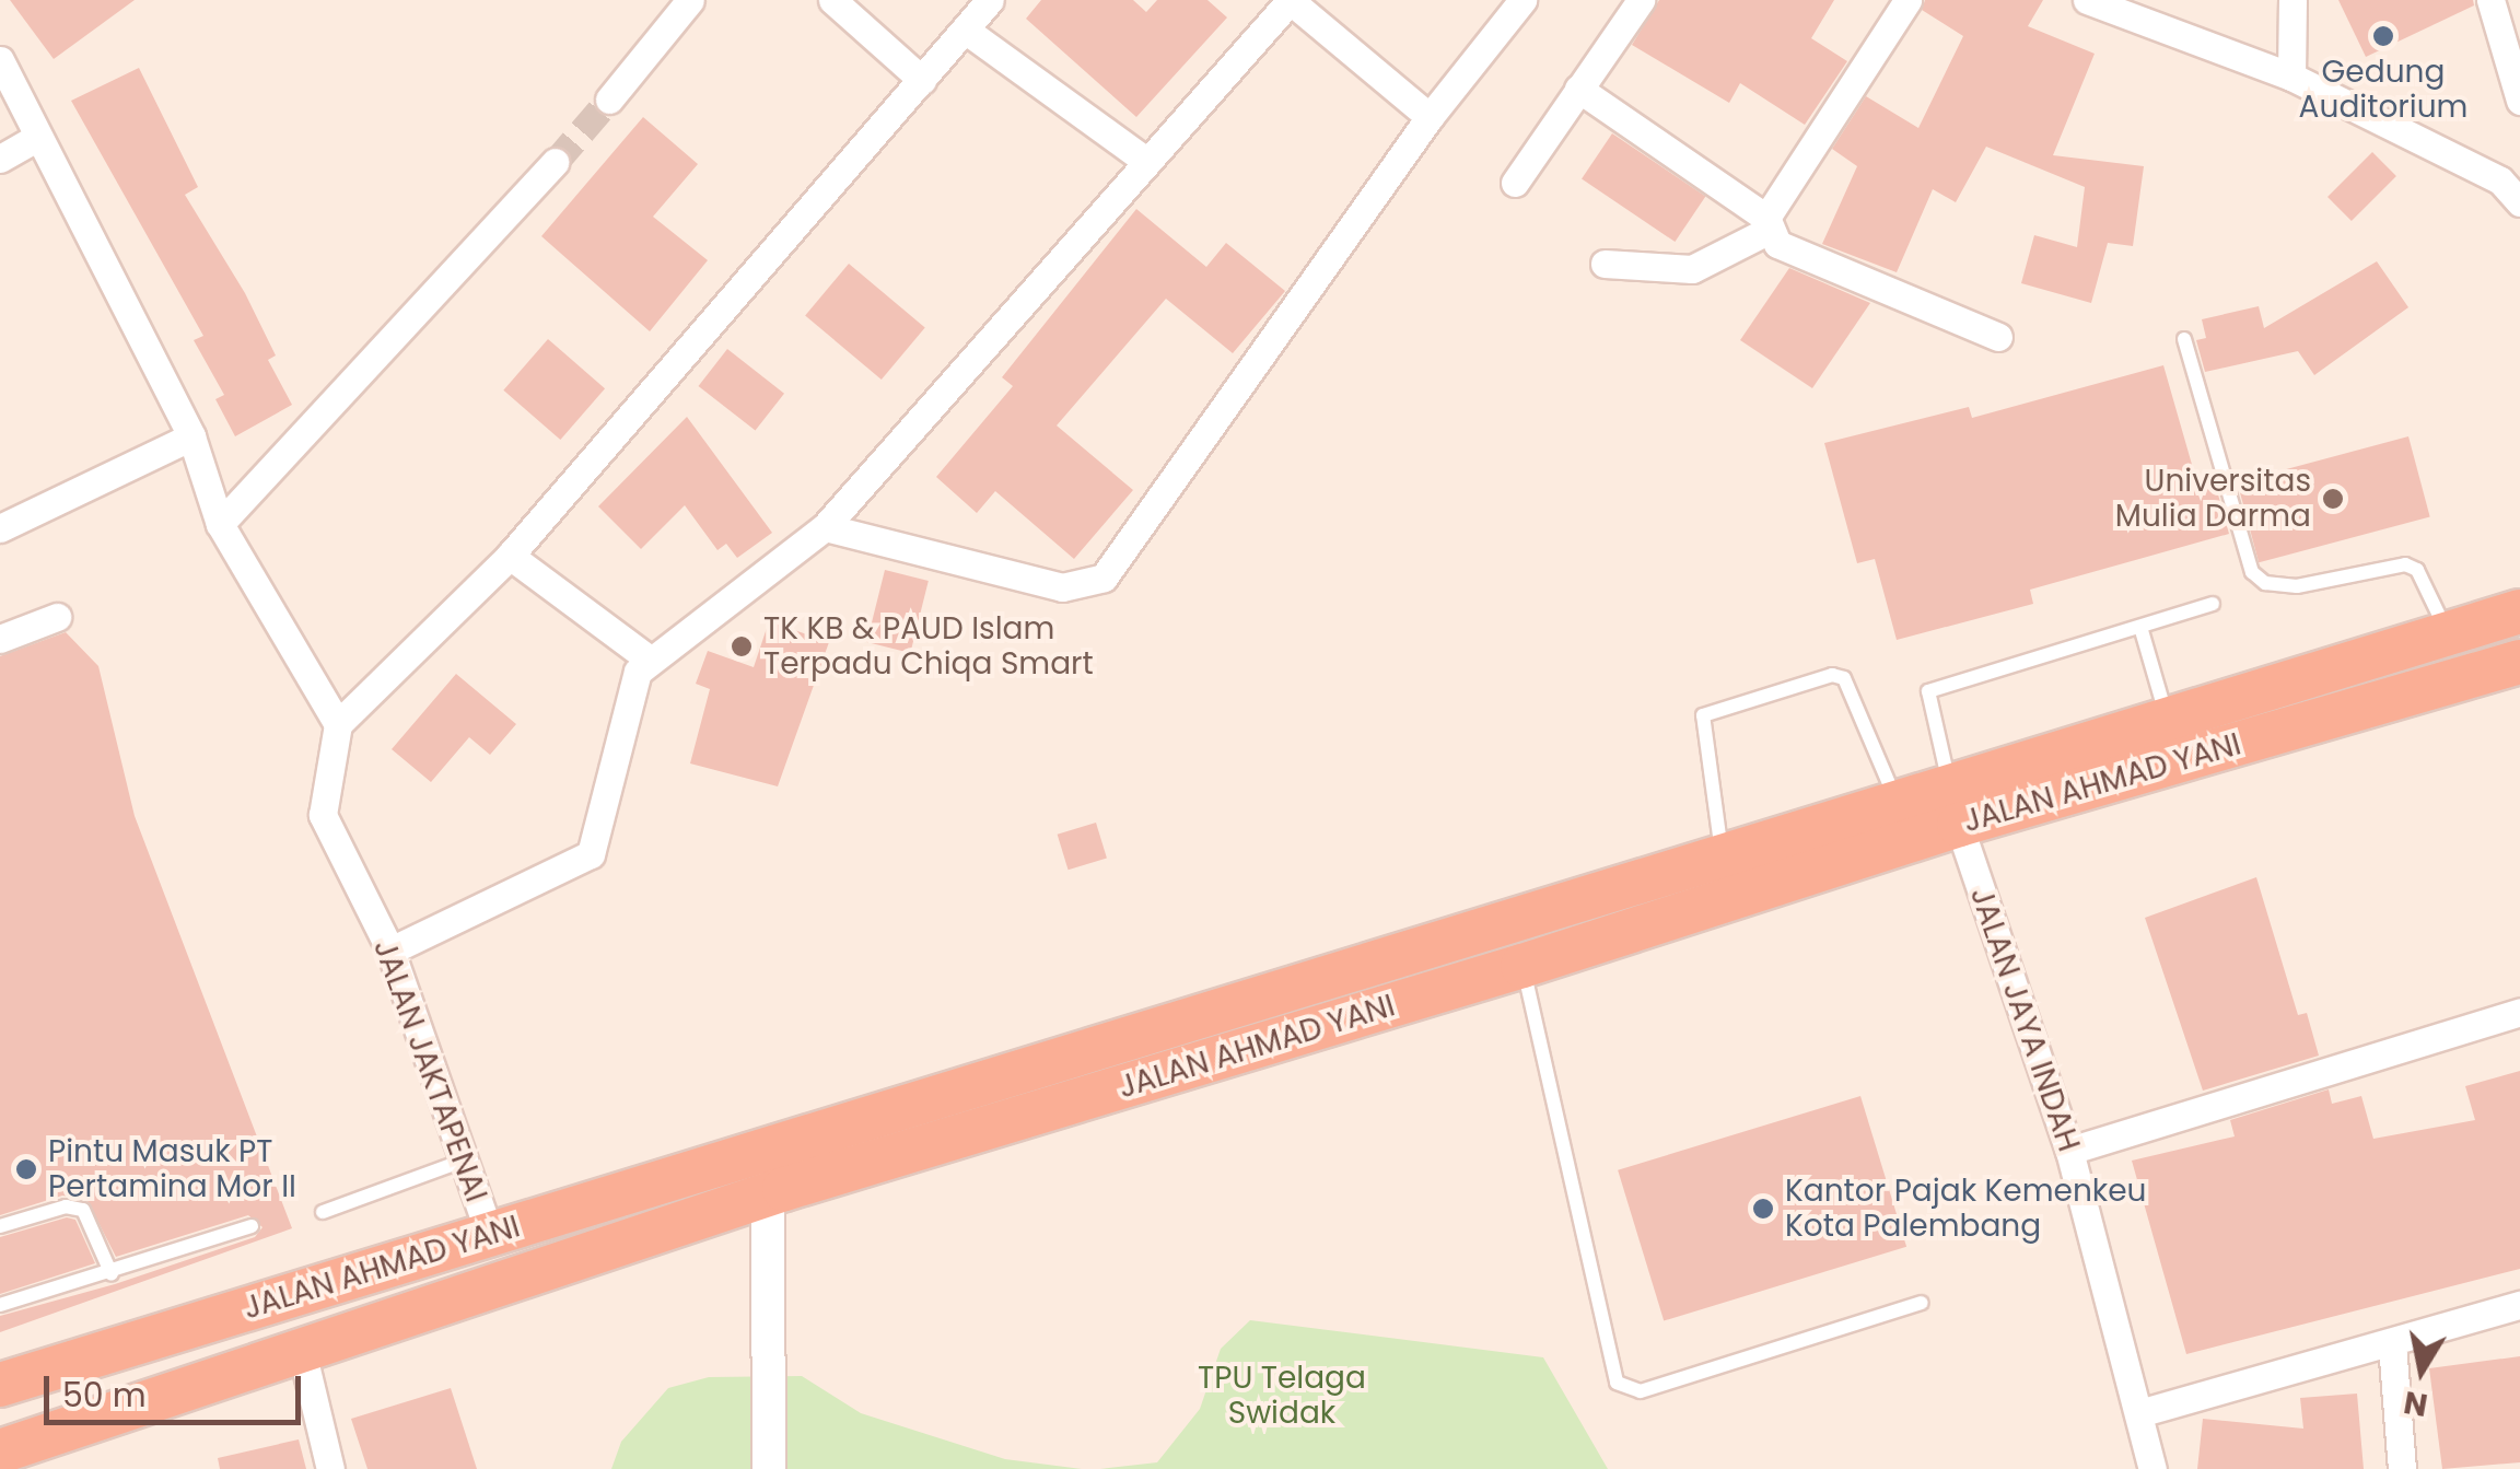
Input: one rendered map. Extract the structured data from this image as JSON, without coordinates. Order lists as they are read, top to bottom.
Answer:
{
  "streets": {
    "highway": ["JALAN AHMAD YANI"],
    "street": ["JALAN JAYA INDAH", "JALAN JAKTAPENAI"]
  },
  "crossings": [
    ["JALAN AHMAD YANI", "JALAN JAYA INDAH"],
    ["JALAN AHMAD YANI", "JALAN JAKTAPENAI"]
  ],
  "parks": ["TPU Telaga Swidak"],
  "places": [
    "Gedung Auditorium",
    "Universitas Mulia Darma",
    "TK KB & PAUD Islam Terpadu Chiqa Smart",
    "Pintu Masuk PT Pertamina Mor II",
    "Kantor Pajak Kemenkeu Kota Palembang"
  ],
  "scale_bar": "50 m",
  "north": "bottom"
}
